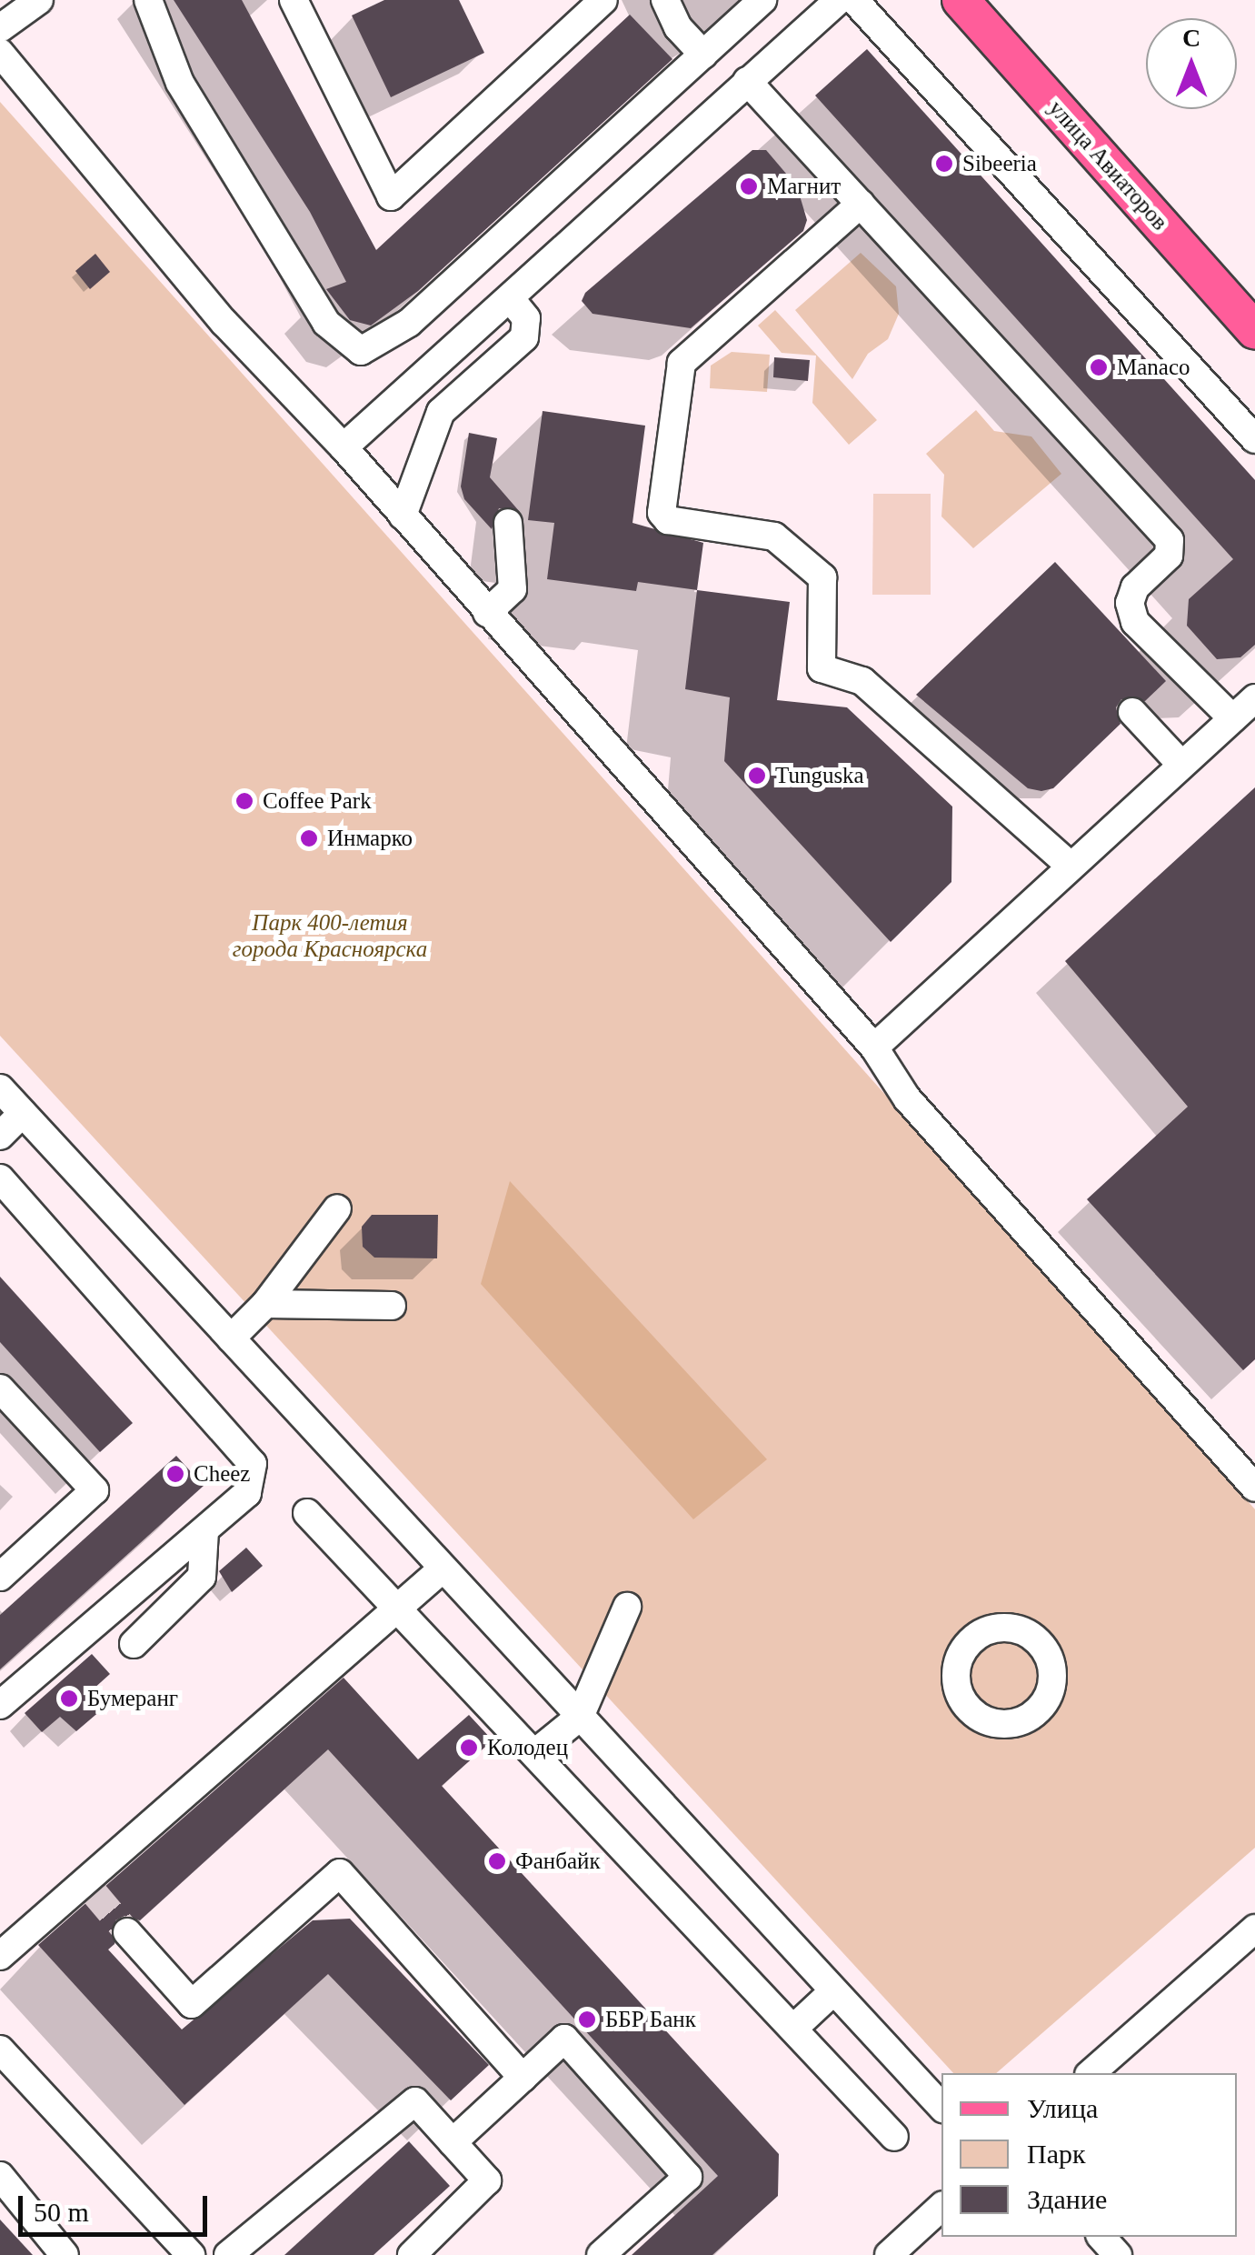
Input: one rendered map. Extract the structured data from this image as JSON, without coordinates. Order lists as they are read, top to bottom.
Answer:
{
  "streets": {
    "main road": ["улица Авиаторов"]
  },
  "parks": ["Парк 400-летия города Красноярска"],
  "places": [
    "Sibeeria",
    "Магнит",
    "Manaco",
    "Tunguska",
    "Coffee Park",
    "Инмарко",
    "Cheez",
    "Бумеранг",
    "Колодец",
    "Фанбайк",
    "ББР Банк"
  ],
  "legend": ["Улица", "Парк", "Здание"],
  "scale_bar": "50 m",
  "north": "top"
}
